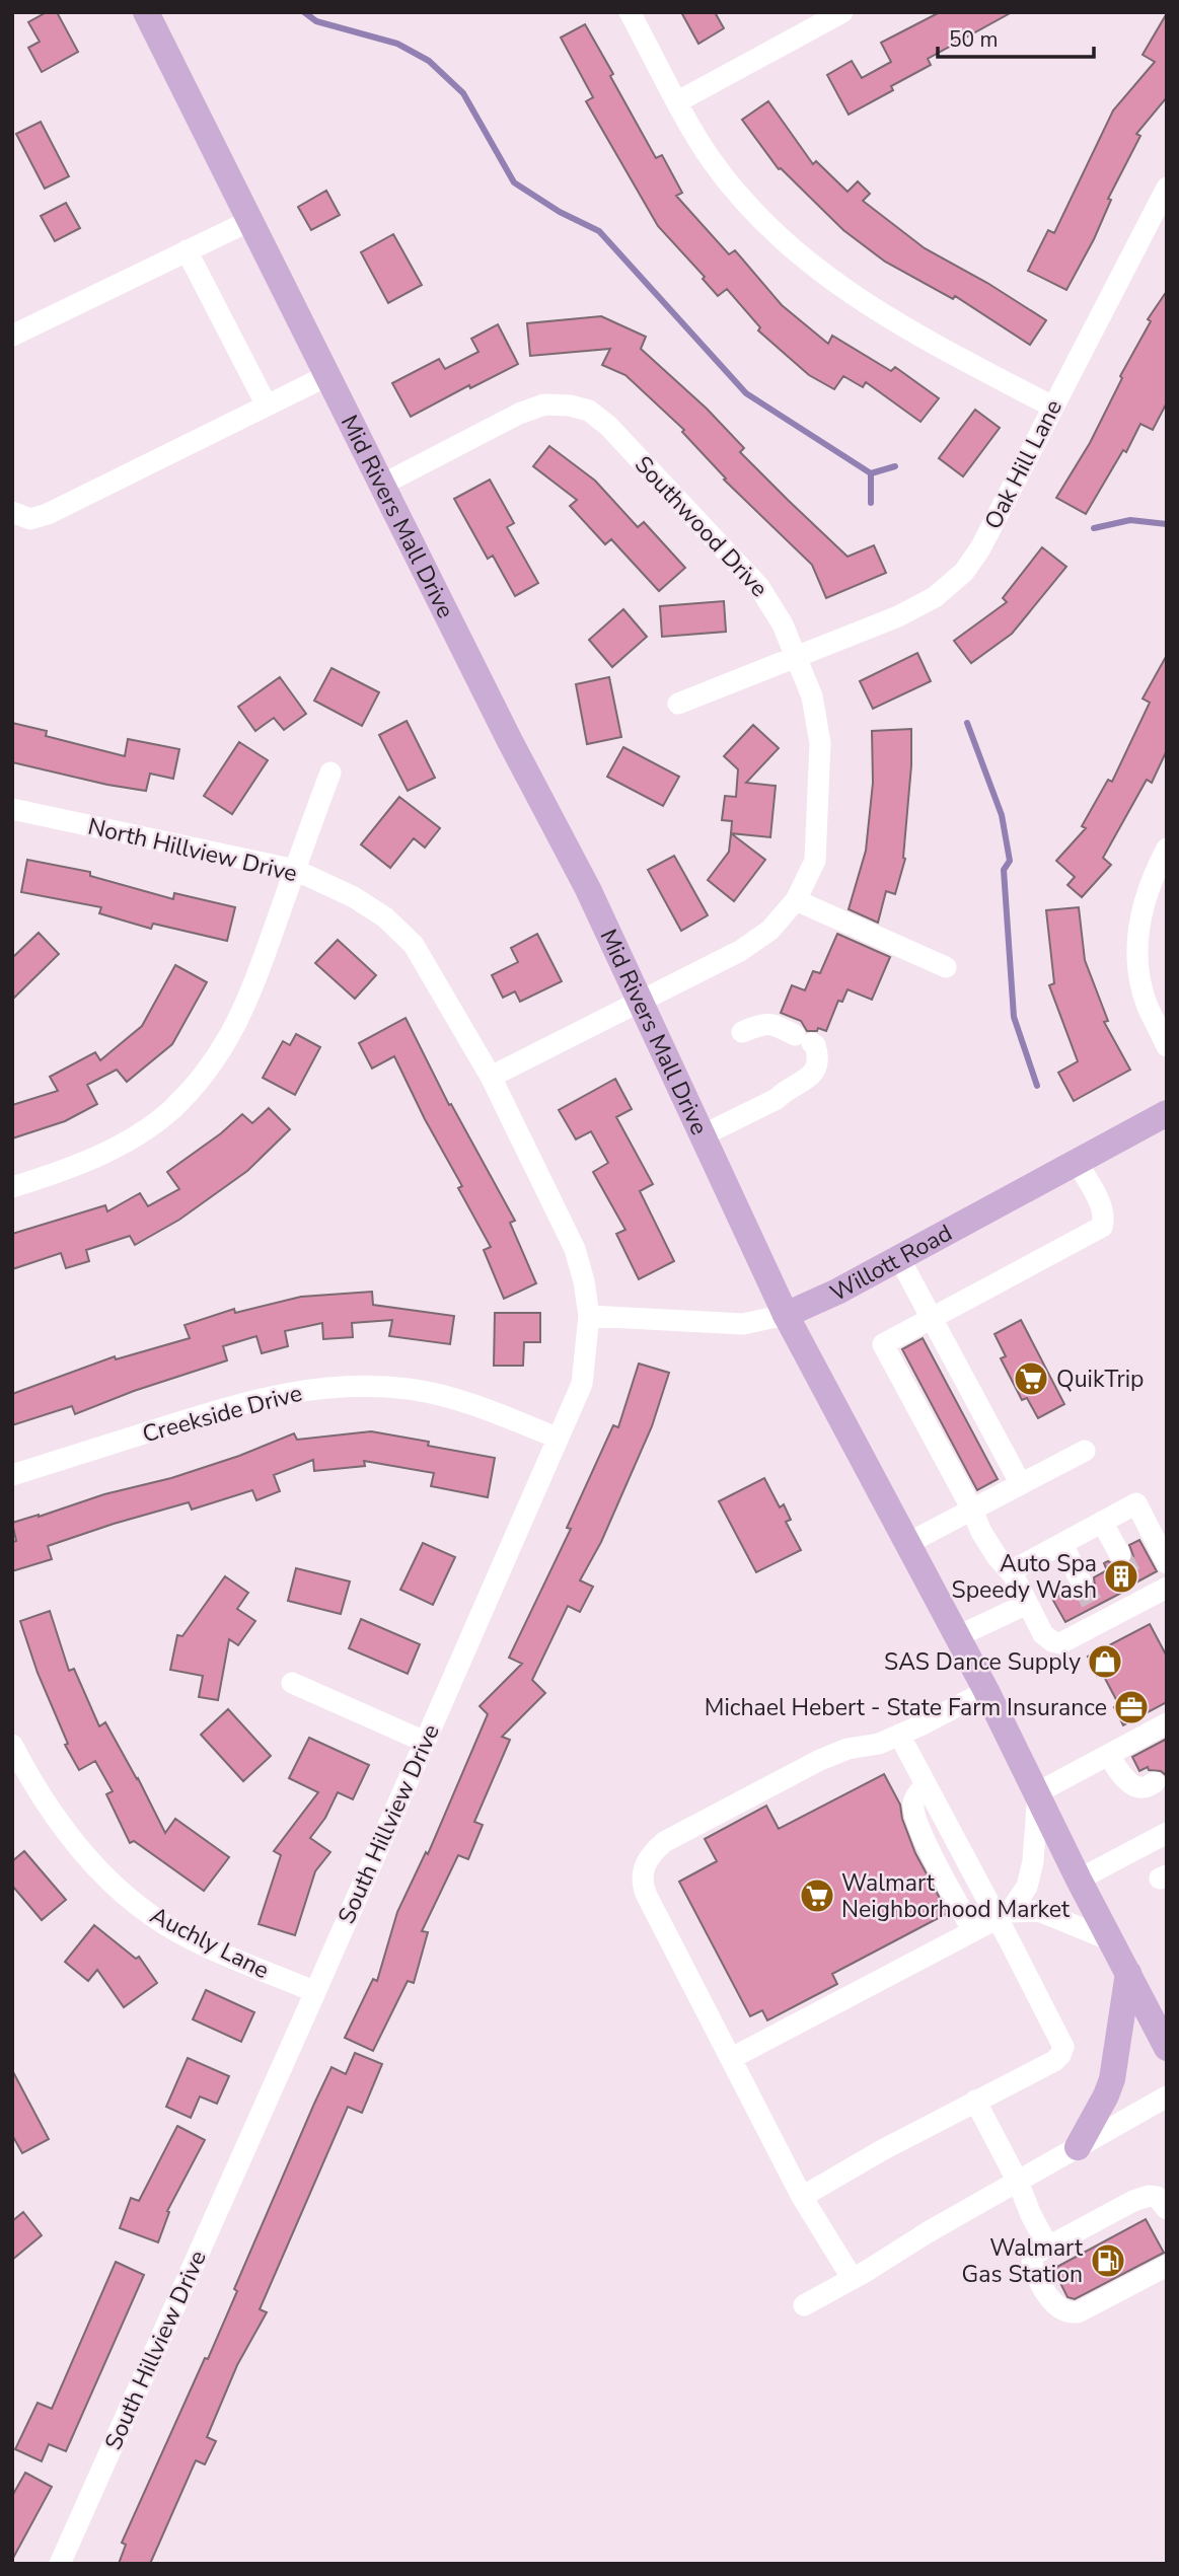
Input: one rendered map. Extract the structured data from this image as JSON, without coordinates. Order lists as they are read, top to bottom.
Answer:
{
  "streets": {
    "main road": ["Mid Rivers Mall Drive", "Willott Road"],
    "street": [
      "Oak Hill Lane",
      "Southwood Drive",
      "North Hillview Drive",
      "Creekside Drive",
      "South Hillview Drive",
      "Auchly Lane"
    ]
  },
  "crossings": [
    ["Oak Hill Lane", "Southwood Drive"],
    ["Mid Rivers Mall Drive", "Southwood Drive"],
    ["Mid Rivers Mall Drive", "Willott Road"],
    ["Southwood Drive", "North Hillview Drive"],
    ["Southwood Drive", "South Hillview Drive"],
    ["North Hillview Drive", "South Hillview Drive"],
    ["Willott Road", "South Hillview Drive"],
    ["Creekside Drive", "South Hillview Drive"],
    ["South Hillview Drive", "Auchly Lane"]
  ],
  "places": {
    "supermarket": ["QuikTrip", "Walmart Neighborhood Market"],
    "building": ["Auto Spa Speedy Wash"],
    "shop": ["SAS Dance Supply"],
    "office": ["Michael Hebert - State Farm Insurance"],
    "fuel station": ["Walmart Gas Station"]
  },
  "scale_bar": "50 m"
}
